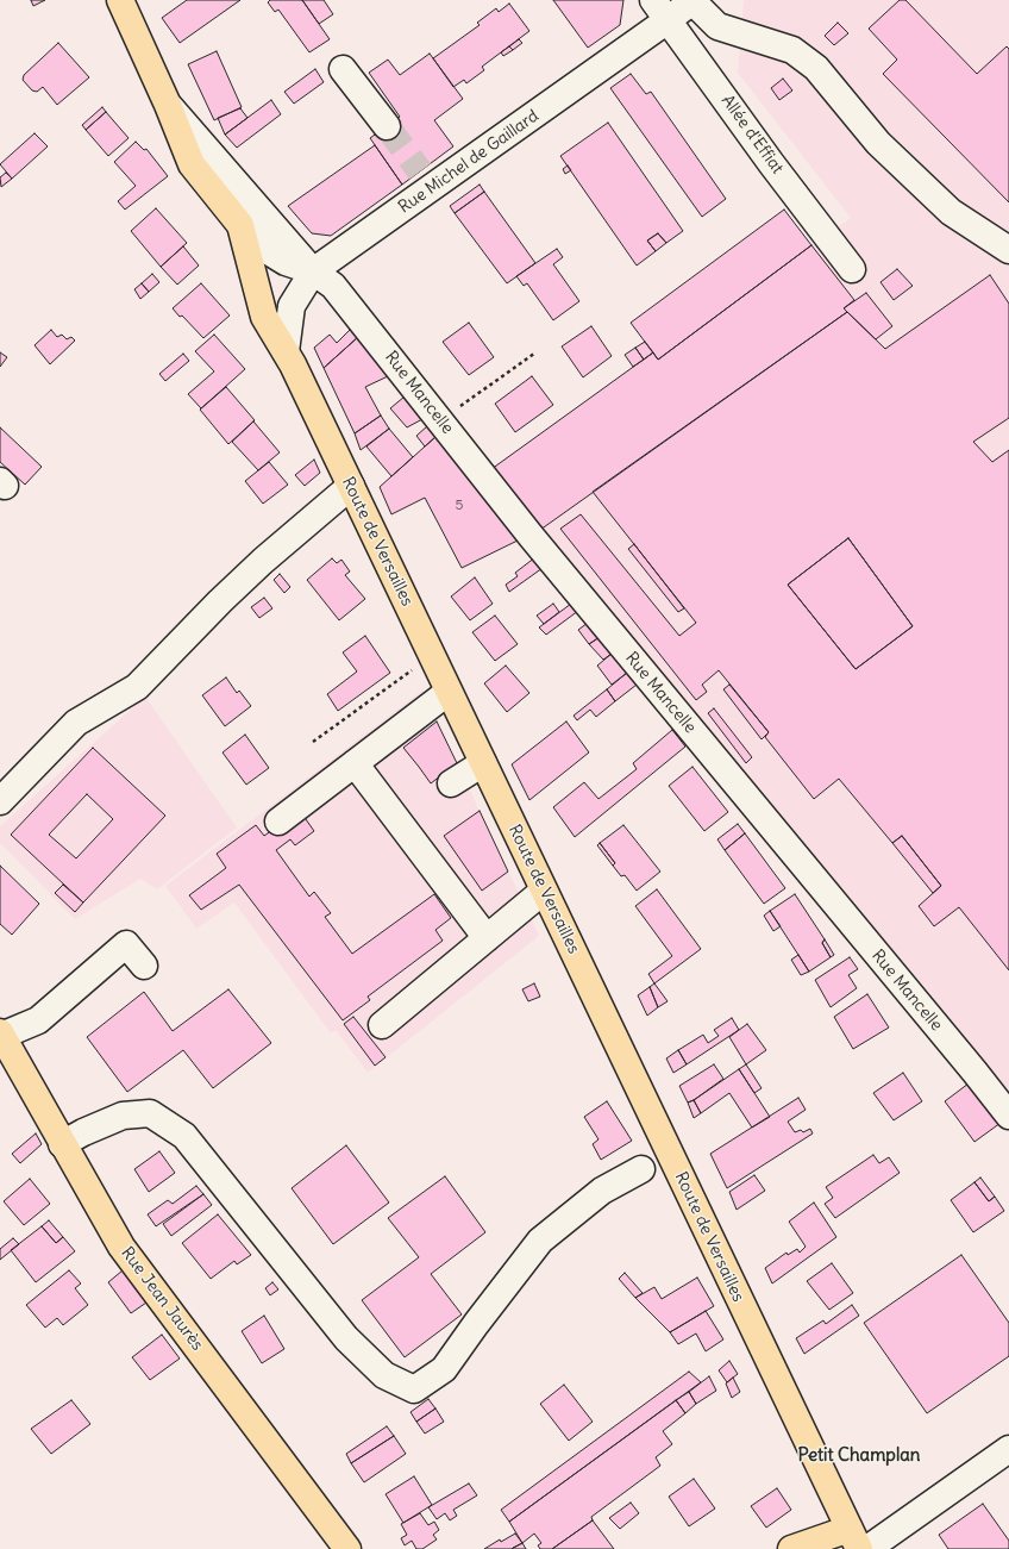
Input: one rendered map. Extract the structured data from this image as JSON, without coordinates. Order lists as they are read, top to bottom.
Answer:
{
  "streets": {
    "main road": ["Route de Versailles", "Rue Jean Jaurès"],
    "street": ["Allée d'Effiat", "Rue Michel de Gaillard", "Rue Mancelle"]
  },
  "crossings": [
    ["Allée d'Effiat", "Rue Michel de Gaillard"],
    ["Rue Michel de Gaillard", "Rue Mancelle"],
    ["Rue Michel de Gaillard", "Route de Versailles"],
    ["Rue Mancelle", "Route de Versailles"]
  ],
  "districts": ["Petit Champlan"],
  "house_numbers": ["5"]
}
